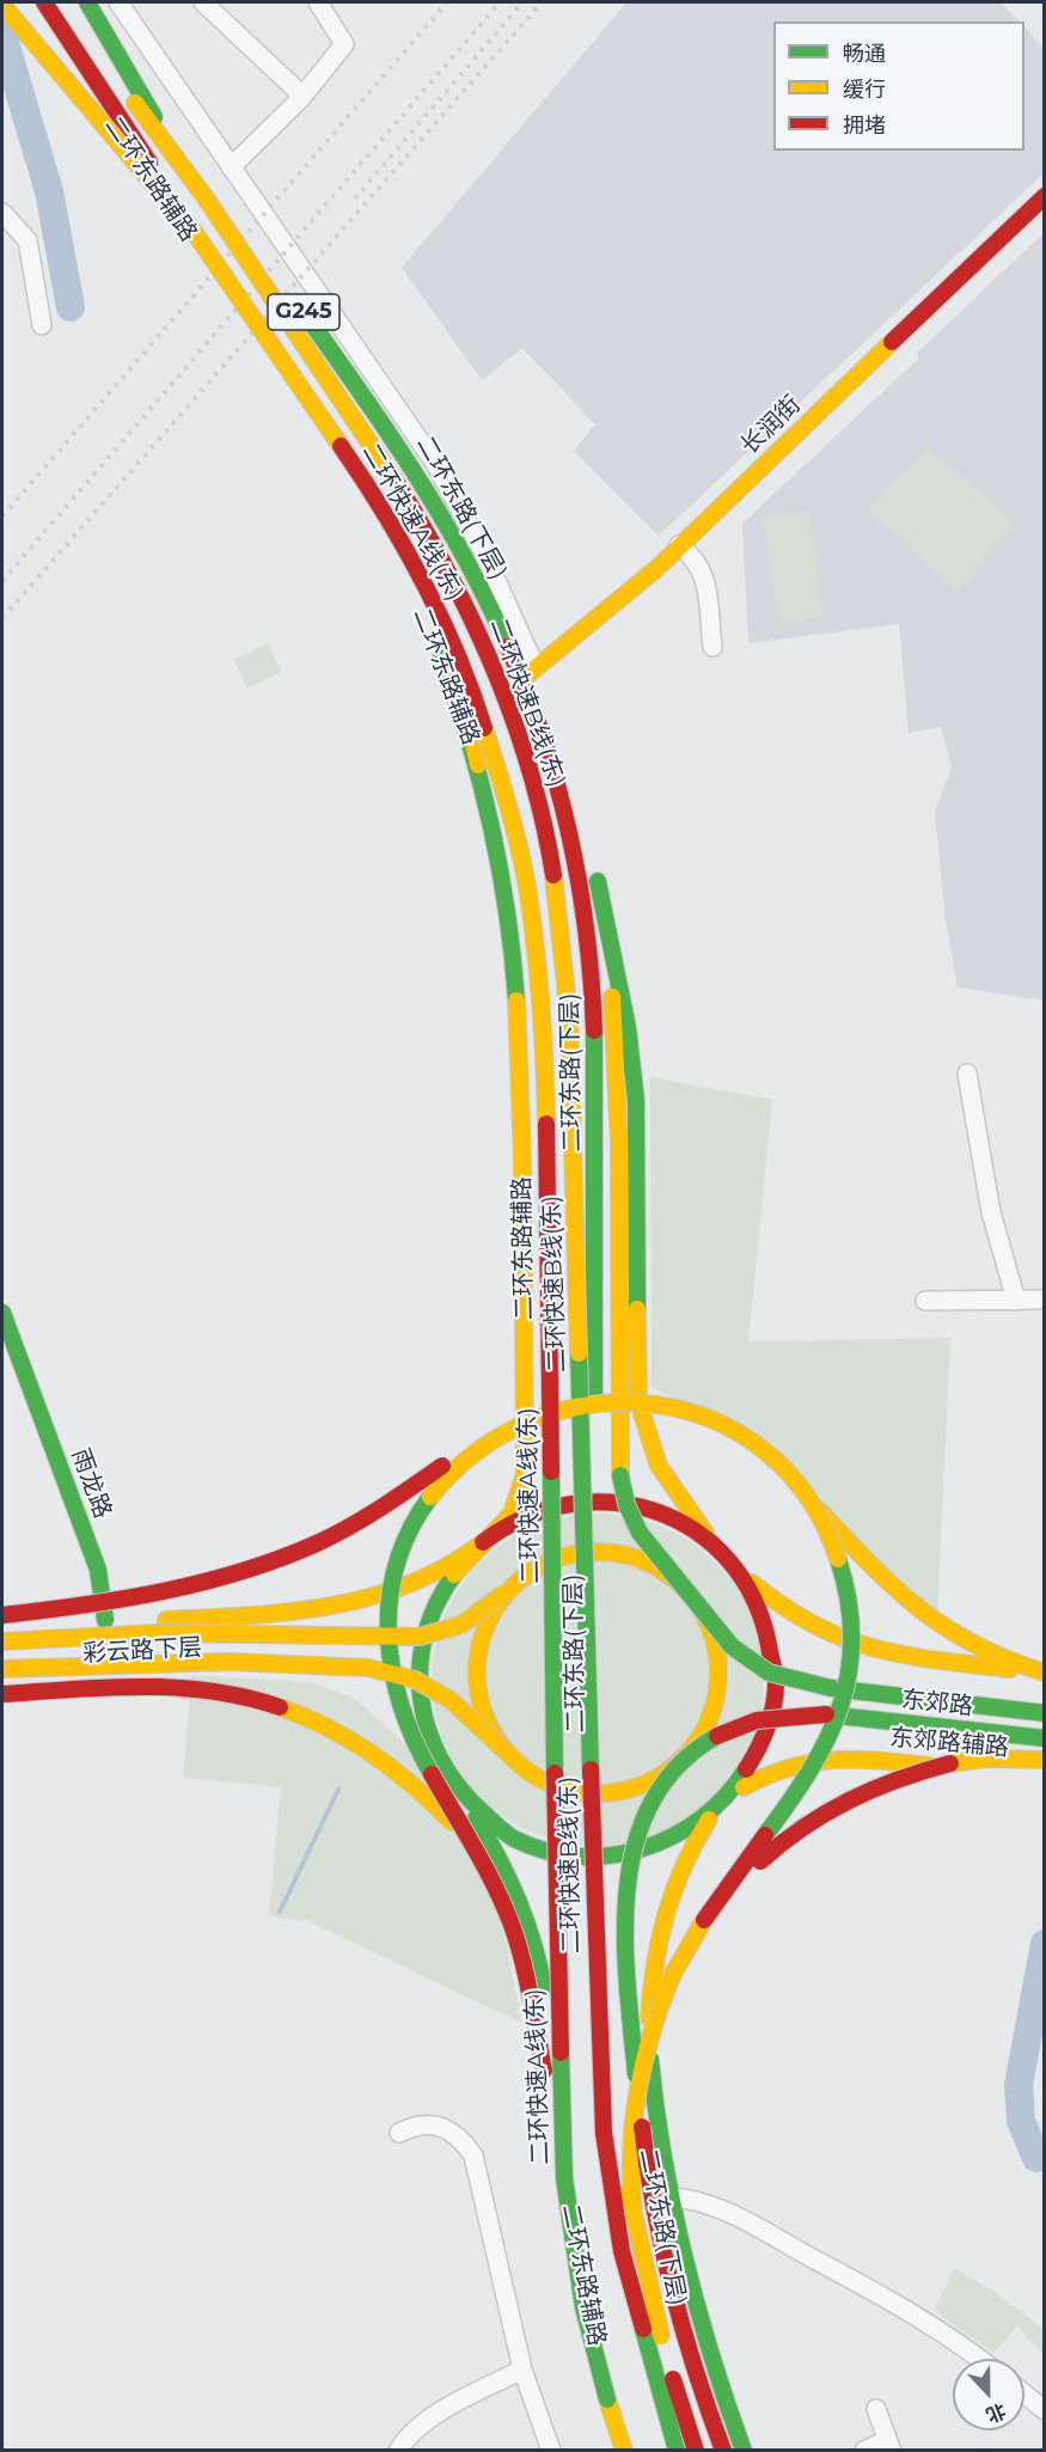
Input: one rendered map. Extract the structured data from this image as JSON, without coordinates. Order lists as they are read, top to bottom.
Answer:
{
  "streets": {
    "main road": [
      "二环东路辅路",
      "G245",
      "长润街",
      "二环东路(下层)",
      "二环快速A线(东)",
      "二环快速B线(东)",
      "雨龙路",
      "彩云路下层",
      "东郊路",
      "东郊路辅路"
    ]
  },
  "crossings": [
    ["二环东路辅路", "G245"],
    ["二环东路辅路", "二环快速A线(东)"],
    ["二环东路辅路", "彩云路下层"],
    ["G245", "长润街"],
    ["G245", "二环东路(下层)"],
    ["长润街", "二环东路(下层)"],
    ["二环东路(下层)", "二环快速B线(东)"],
    ["雨龙路", "彩云路下层"]
  ],
  "legend": ["畅通", "缓行", "拥堵"],
  "north": "bottom"
}
